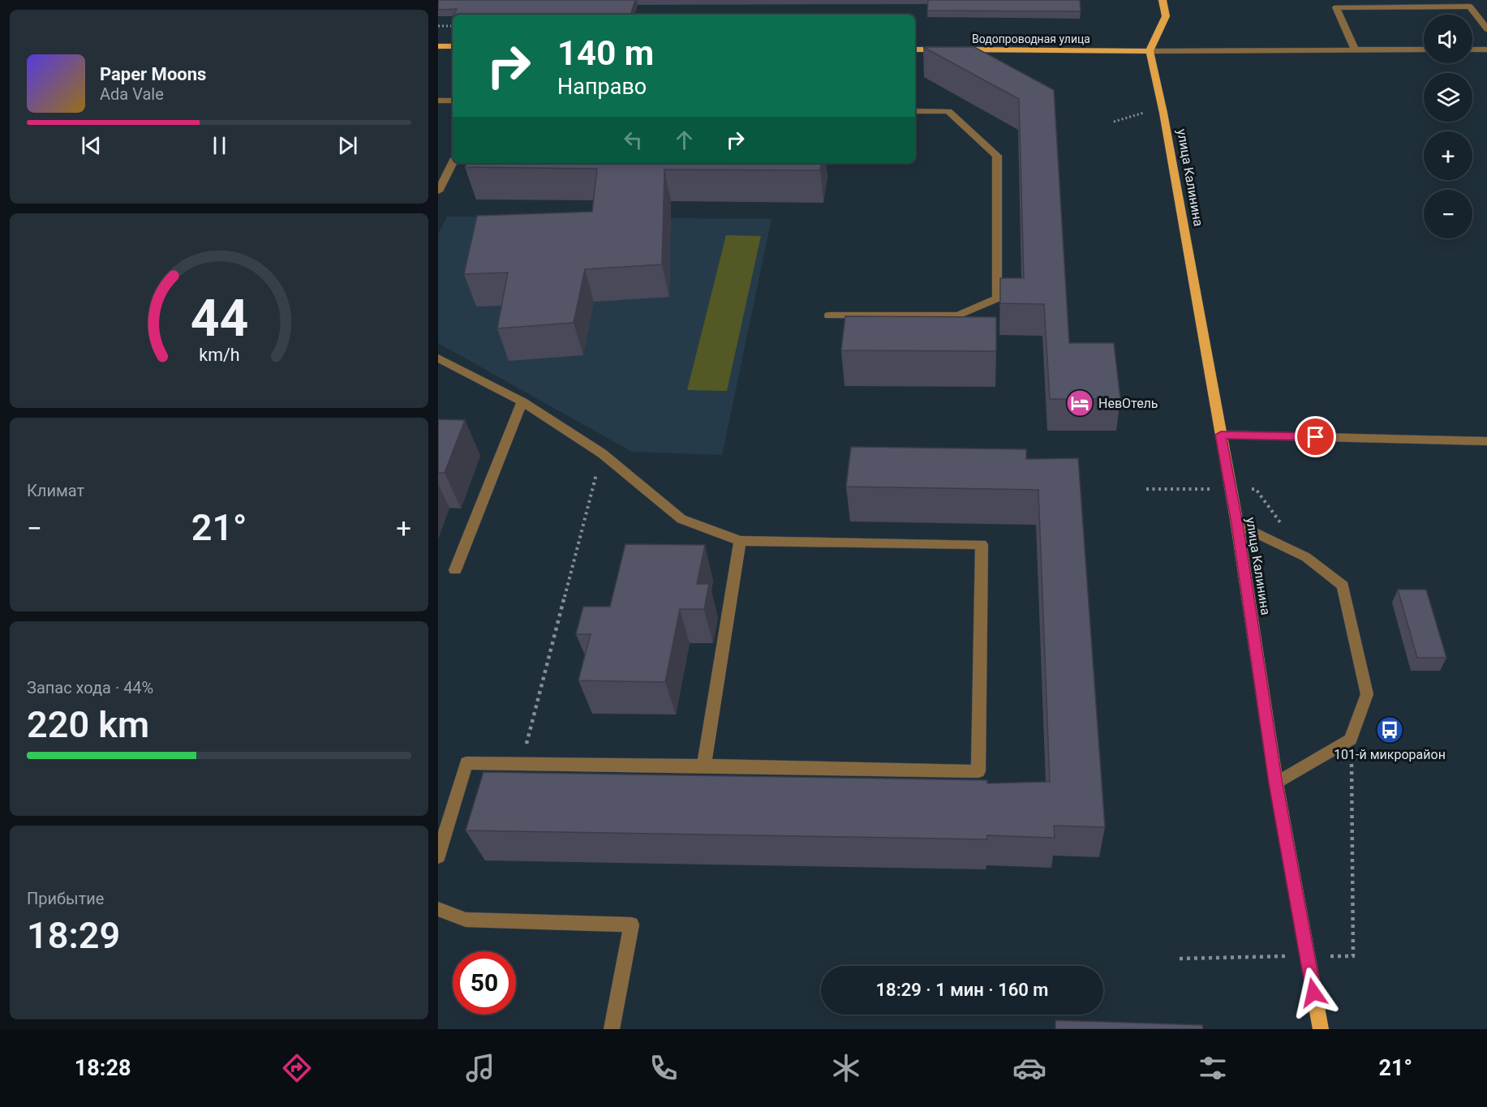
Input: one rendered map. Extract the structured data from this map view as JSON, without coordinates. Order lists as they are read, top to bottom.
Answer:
{
  "streets": {
    "main road": ["Водопроводная улица", "улица Калинина"]
  },
  "crossings": [
    ["Водопроводная улица", "улица Калинина"]
  ],
  "places": {
    "hotel": ["НевОтель"],
    "bus stop": ["101-й микрорайон"]
  },
  "page": {
    "map_buttons": ["+", "−"],
    "turn": ["140 m", "Направо"],
    "song": ["Paper Moons", "Ada Vale"],
    "tile": [
      "Климат",
      ["Запас хода · 44%", "220 km"],
      ["Прибытие", "18:29"]
    ],
    "heat": ["−", "21°", "+"],
    "limit": "50",
    "trip": "18:29 · 1 мин · 160 m",
    "tabs": ["18:28", "21°"],
    "gauge": ["44", "km/h"]
  }
}
